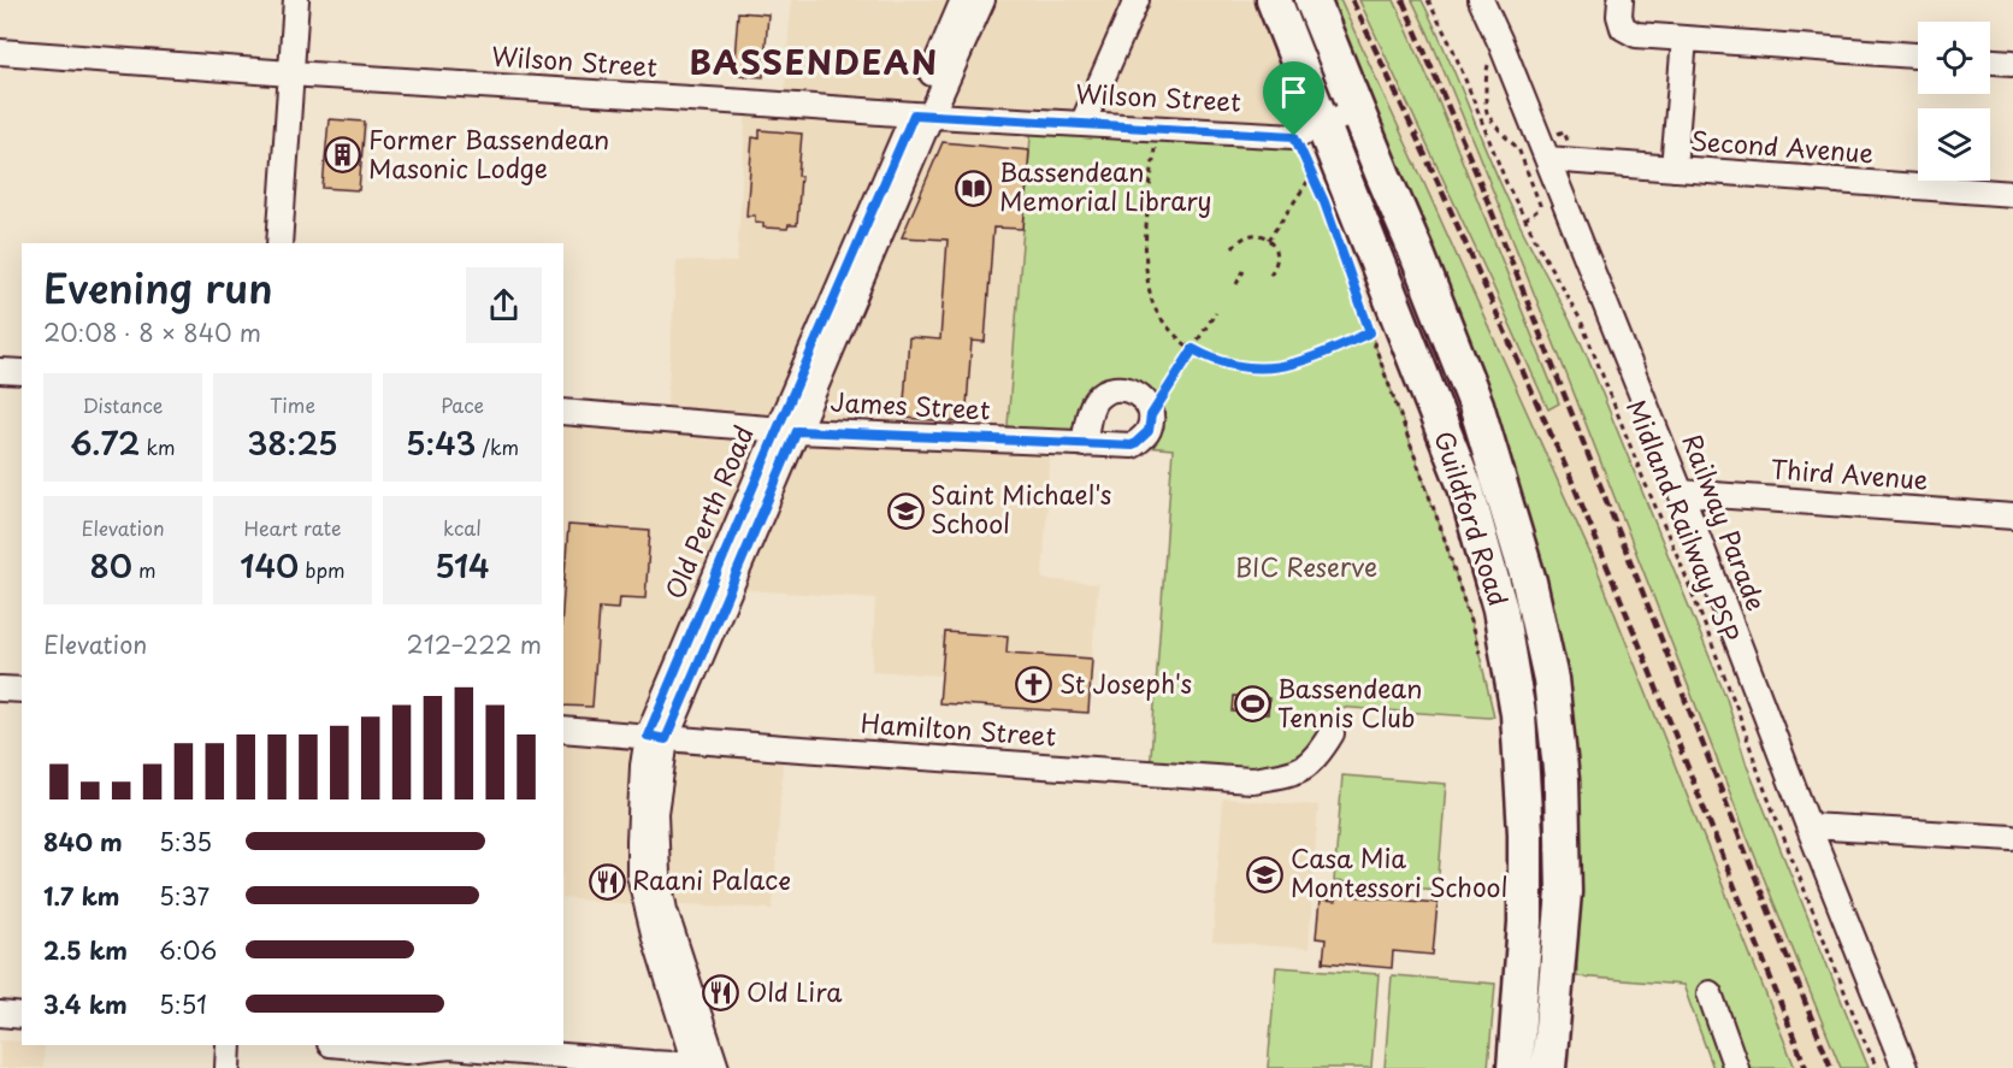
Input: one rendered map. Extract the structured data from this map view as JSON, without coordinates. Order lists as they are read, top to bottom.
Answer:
{
  "streets": {
    "highway": ["Guildford Road"],
    "street": [
      "Wilson Street",
      "Second Avenue",
      "James Street",
      "Third Avenue",
      "Old Perth Road",
      "Railway Parade",
      "Hamilton Street"
    ],
    "path": ["Midland Railway PSP"]
  },
  "crossings": [
    ["Wilson Street", "Old Perth Road"],
    ["Wilson Street", "Guildford Road"],
    ["Second Avenue", "Railway Parade"],
    ["James Street", "Old Perth Road"],
    ["Third Avenue", "Railway Parade"],
    ["Old Perth Road", "Hamilton Street"]
  ],
  "districts": ["BASSENDEAN"],
  "parks": ["BIC Reserve"],
  "places": {
    "building": ["Former Bassendean Masonic Lodge"],
    "library": ["Bassendean Memorial Library"],
    "school or university": ["Saint Michael's School", "Casa Mia Montessori School"],
    "church": ["St Joseph's"],
    "sports": ["Bassendean Tennis Club"],
    "restaurant": ["Raani Palace", "Old Lira"]
  },
  "page": {
    "heading": ["Evening run", "20:08 · 8 × 840 m"],
    "stats": [
      ["Distance", "6.72 km"],
      ["Time", "38:25"],
      ["Pace", "5:43 /km"],
      ["Elevation", "80 m"],
      ["Heart rate", "140 bpm"],
      ["kcal", "514"]
    ],
    "chart": ["Elevation", "212–222 m"],
    "list": [
      {
        "name": "840 m",
        "note": "5:35"
      },
      {
        "name": "1.7 km",
        "note": "5:37"
      },
      {
        "name": "2.5 km",
        "note": "6:06"
      },
      {
        "name": "3.4 km",
        "note": "5:51"
      }
    ]
  }
}
